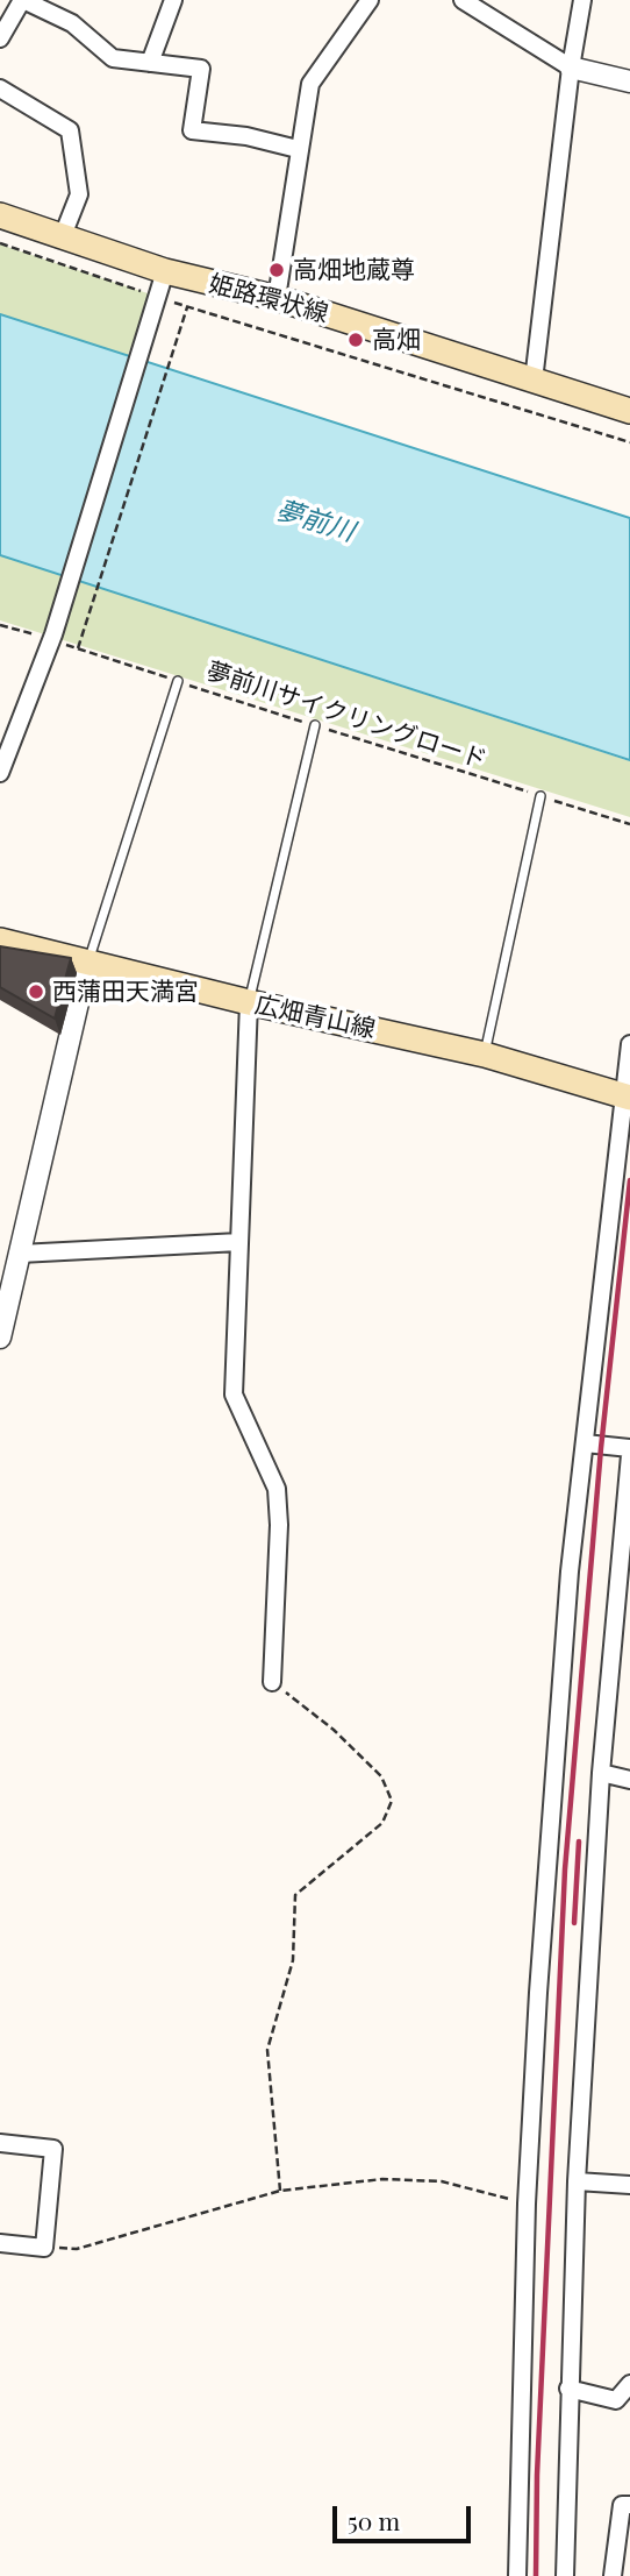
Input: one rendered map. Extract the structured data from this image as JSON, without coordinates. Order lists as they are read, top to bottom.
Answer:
{
  "streets": {
    "main road": ["姫路環状線", "広畑青山線"],
    "path": ["夢前川サイクリングロード"]
  },
  "water": ["夢前川"],
  "places": ["高畑地蔵尊", "高畑", "西蒲田天満宮"],
  "scale_bar": "50 m"
}
